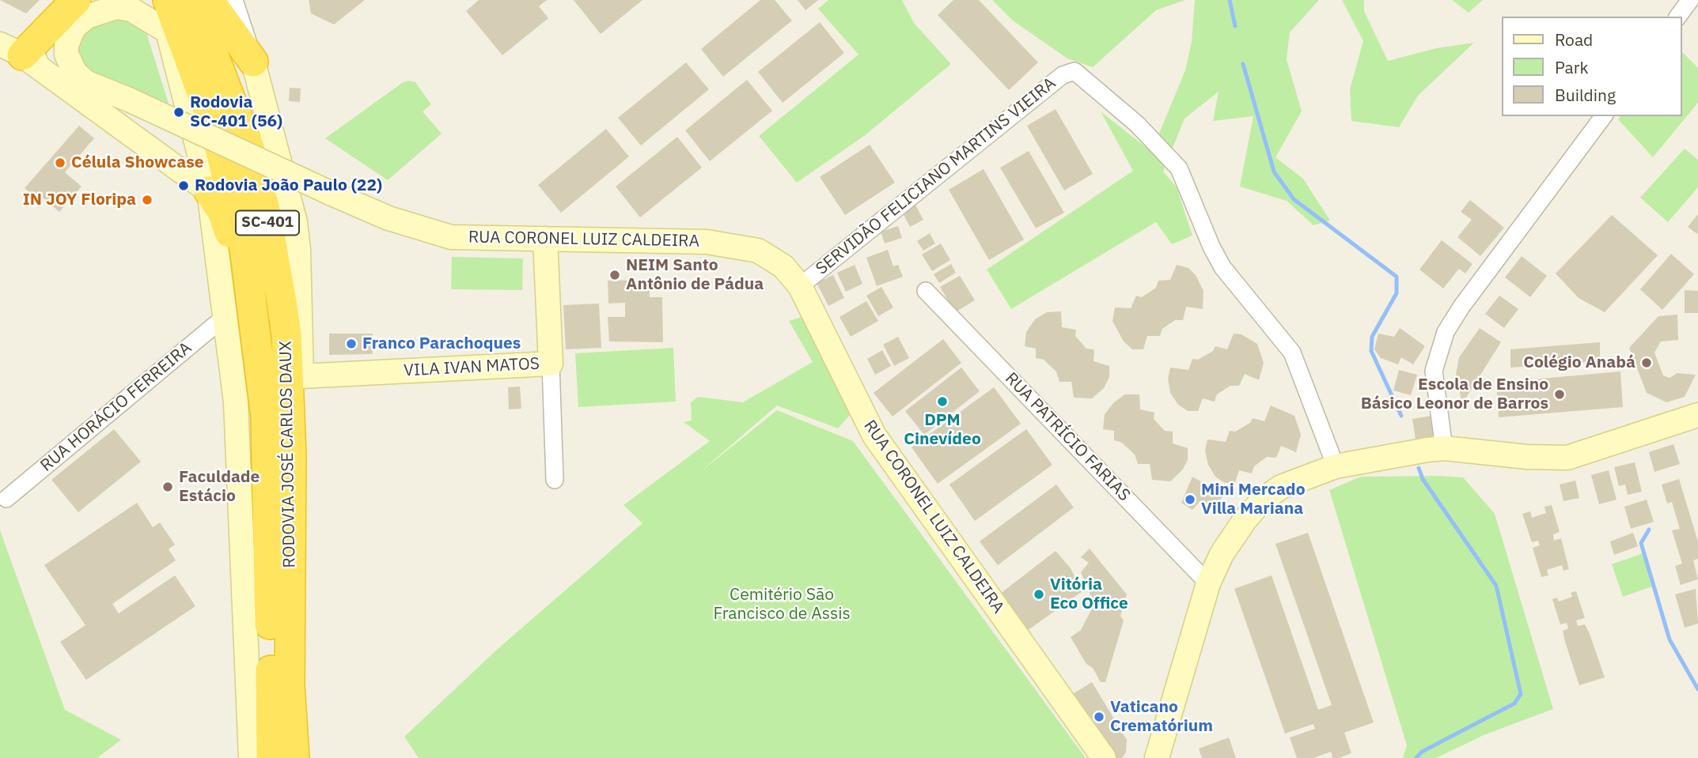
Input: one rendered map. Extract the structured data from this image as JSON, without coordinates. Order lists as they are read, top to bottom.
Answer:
{
  "streets": {
    "highway": ["SC-401", "RODOVIA JOSÉ CARLOS DAUX"],
    "main road": ["RUA CORONEL LUIZ CALDEIRA", "VILA IVAN MATOS"],
    "street": ["SERVIDÃO FELICIANO MARTINS VIEIRA", "RUA HORÁCIO FERREIRA", "RUA PATRÍCIO FARIAS"]
  },
  "crossings": [
    ["SERVIDÃO FELICIANO MARTINS VIEIRA", "RUA CORONEL LUIZ CALDEIRA"],
    ["RUA CORONEL LUIZ CALDEIRA", "VILA IVAN MATOS"]
  ],
  "parks": ["Cemitério São Francisco de Assis"],
  "places": [
    "Rodovia SC-401 (56)",
    "Célula Showcase",
    "Rodovia João Paulo (22)",
    "IN JOY Floripa",
    "NEIM Santo Antônio de Pádua",
    "Franco Parachoques",
    "Colégio Anabá",
    "Escola de Ensino Básico Leonor de Barros",
    "DPM Cinevídeo",
    "Faculdade Estácio",
    "Mini Mercado Villa Mariana",
    "Vitória Eco Office",
    "Vaticano Crematórium"
  ],
  "legend": ["Road", "Park", "Building"]
}
